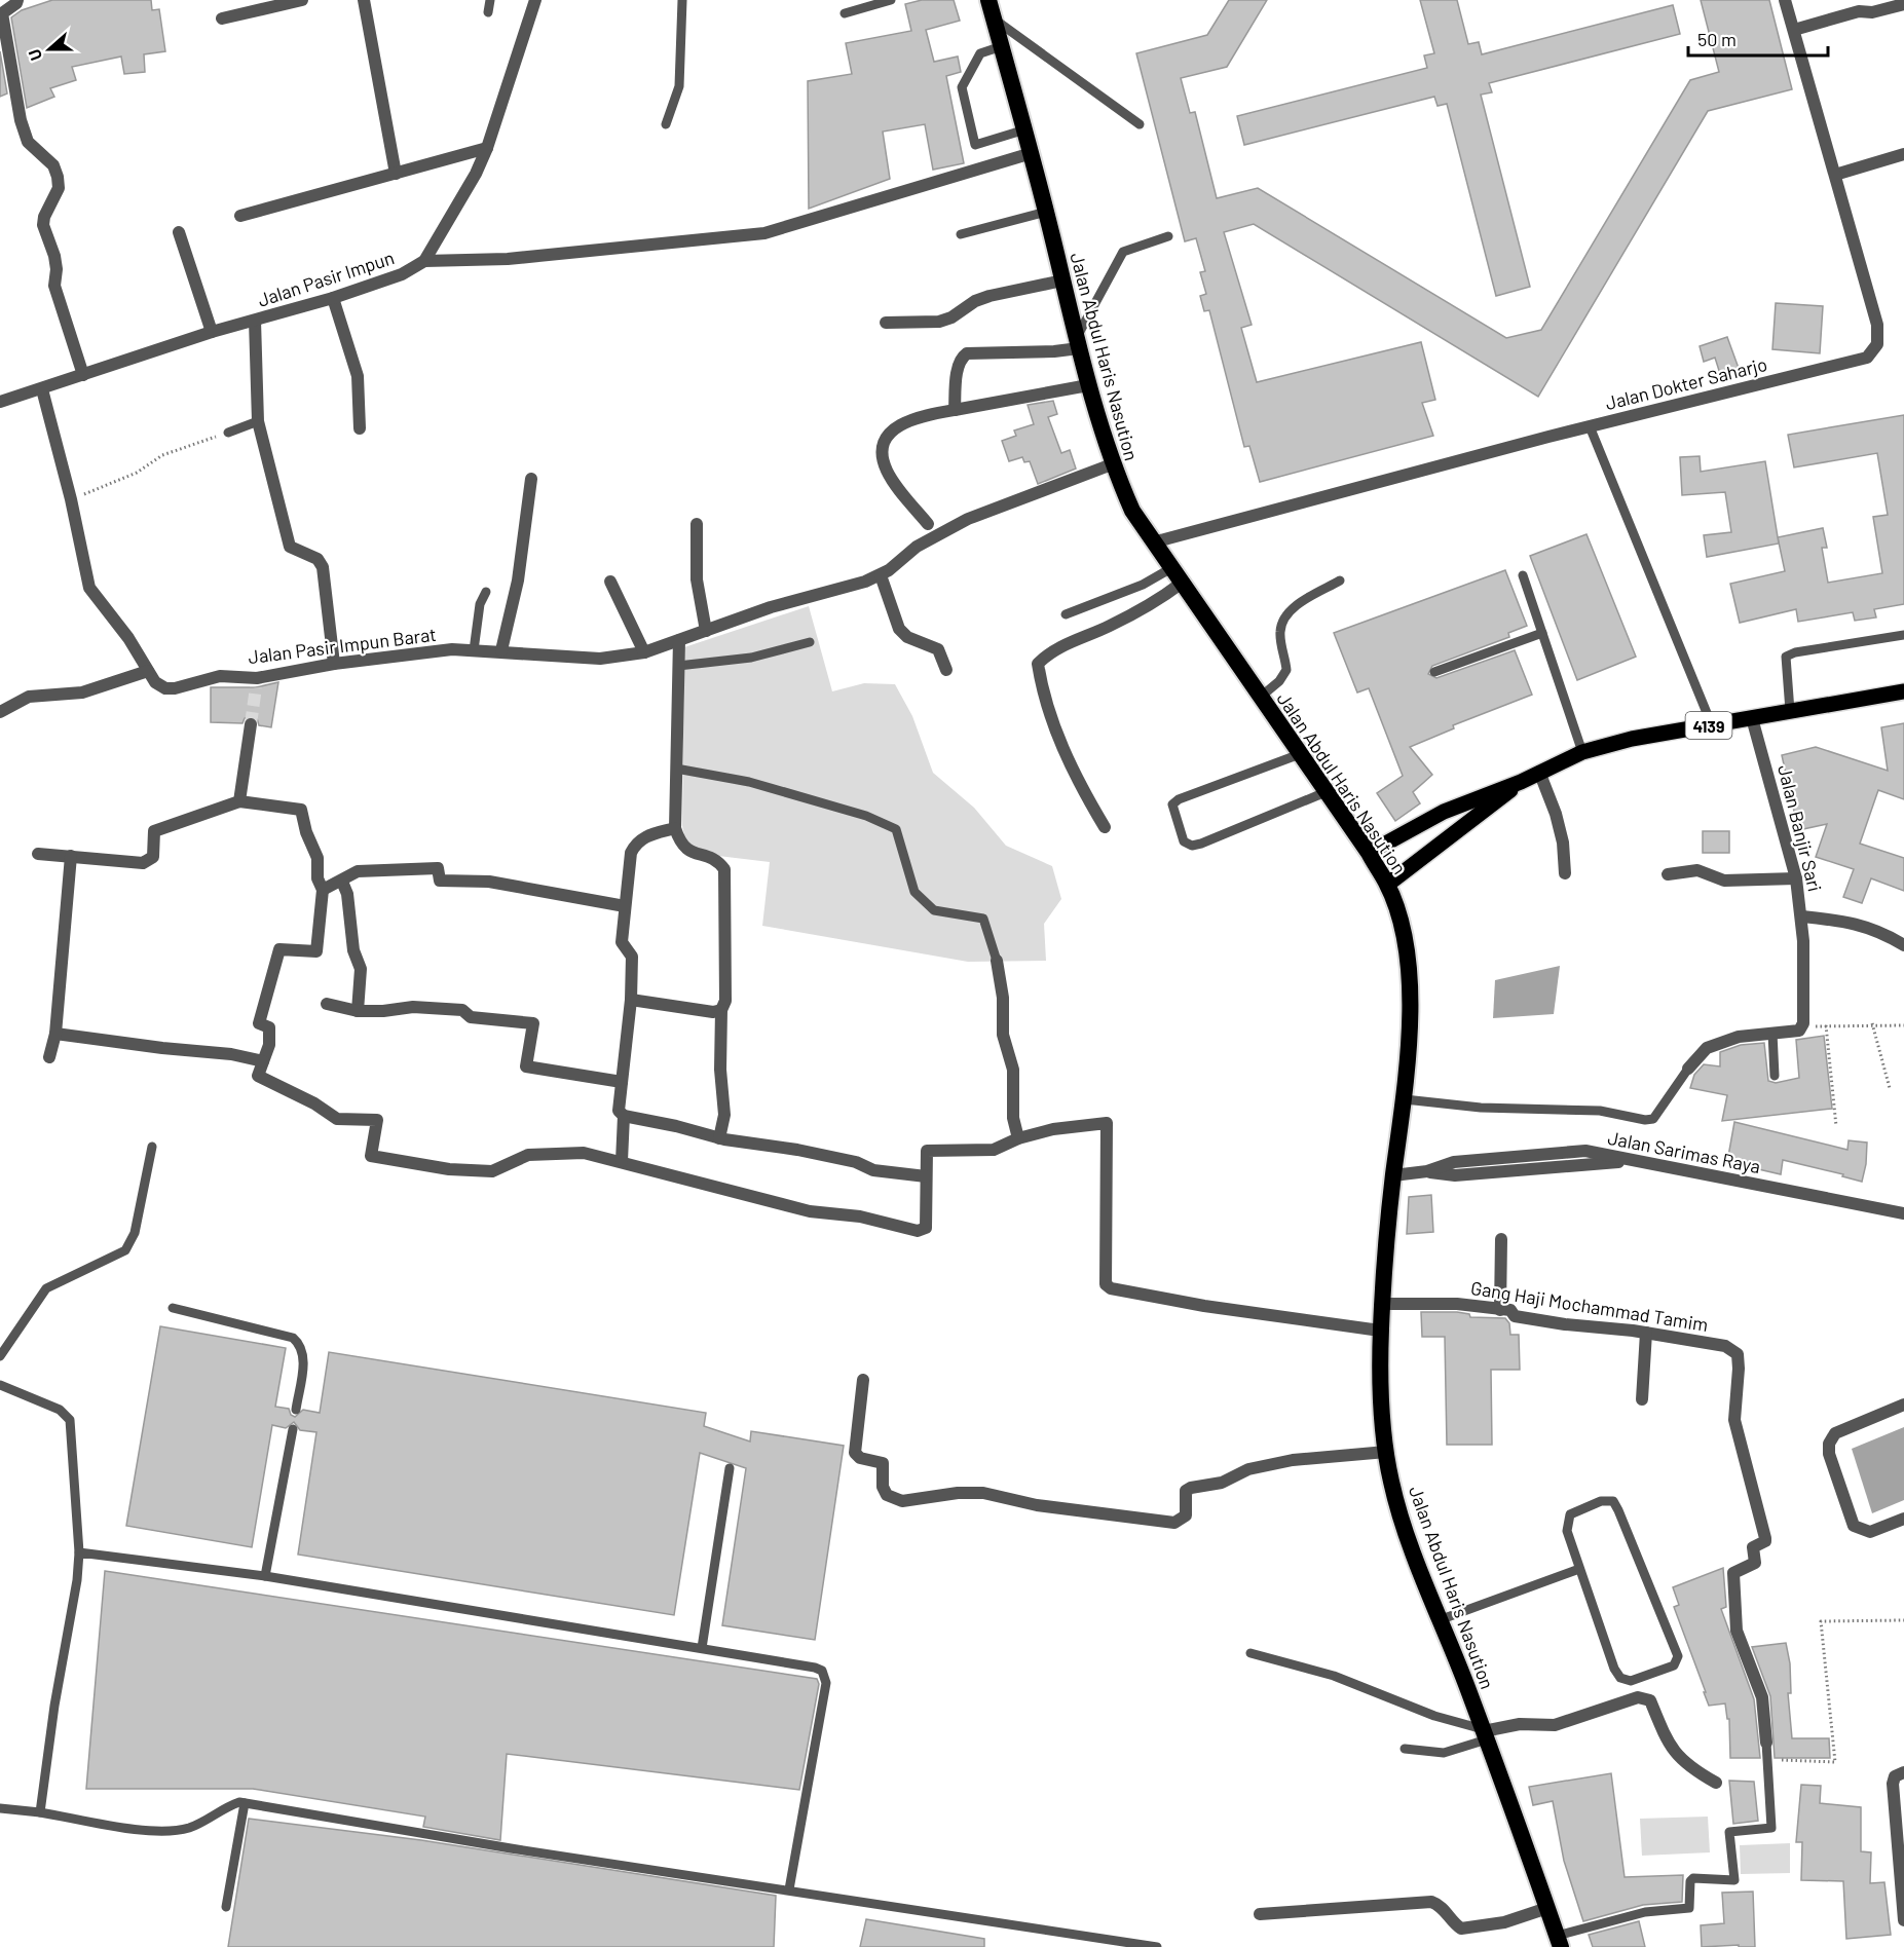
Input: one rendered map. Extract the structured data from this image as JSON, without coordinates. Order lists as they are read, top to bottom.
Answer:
{
  "streets": {
    "highway": ["Jalan Abdul Haris Nasution"],
    "main road": ["4139"],
    "street": [
      "Jalan Pasir Impun",
      "Jalan Dokter Saharjo",
      "Jalan Pasir Impun Barat",
      "Jalan Banjir Sari",
      "Jalan Sarimas Raya",
      "Gang Haji Mochammad Tamim"
    ]
  },
  "crossings": [
    ["Jalan Pasir Impun", "Jalan Pasir Impun Barat"],
    ["Jalan Abdul Haris Nasution", "Jalan Dokter Saharjo"],
    ["Jalan Abdul Haris Nasution", "Jalan Pasir Impun Barat"],
    ["Jalan Abdul Haris Nasution", "4139"],
    ["Jalan Abdul Haris Nasution", "Gang Haji Mochammad Tamim"],
    ["4139", "Jalan Banjir Sari"]
  ],
  "scale_bar": "50 m",
  "north": "left"
}
